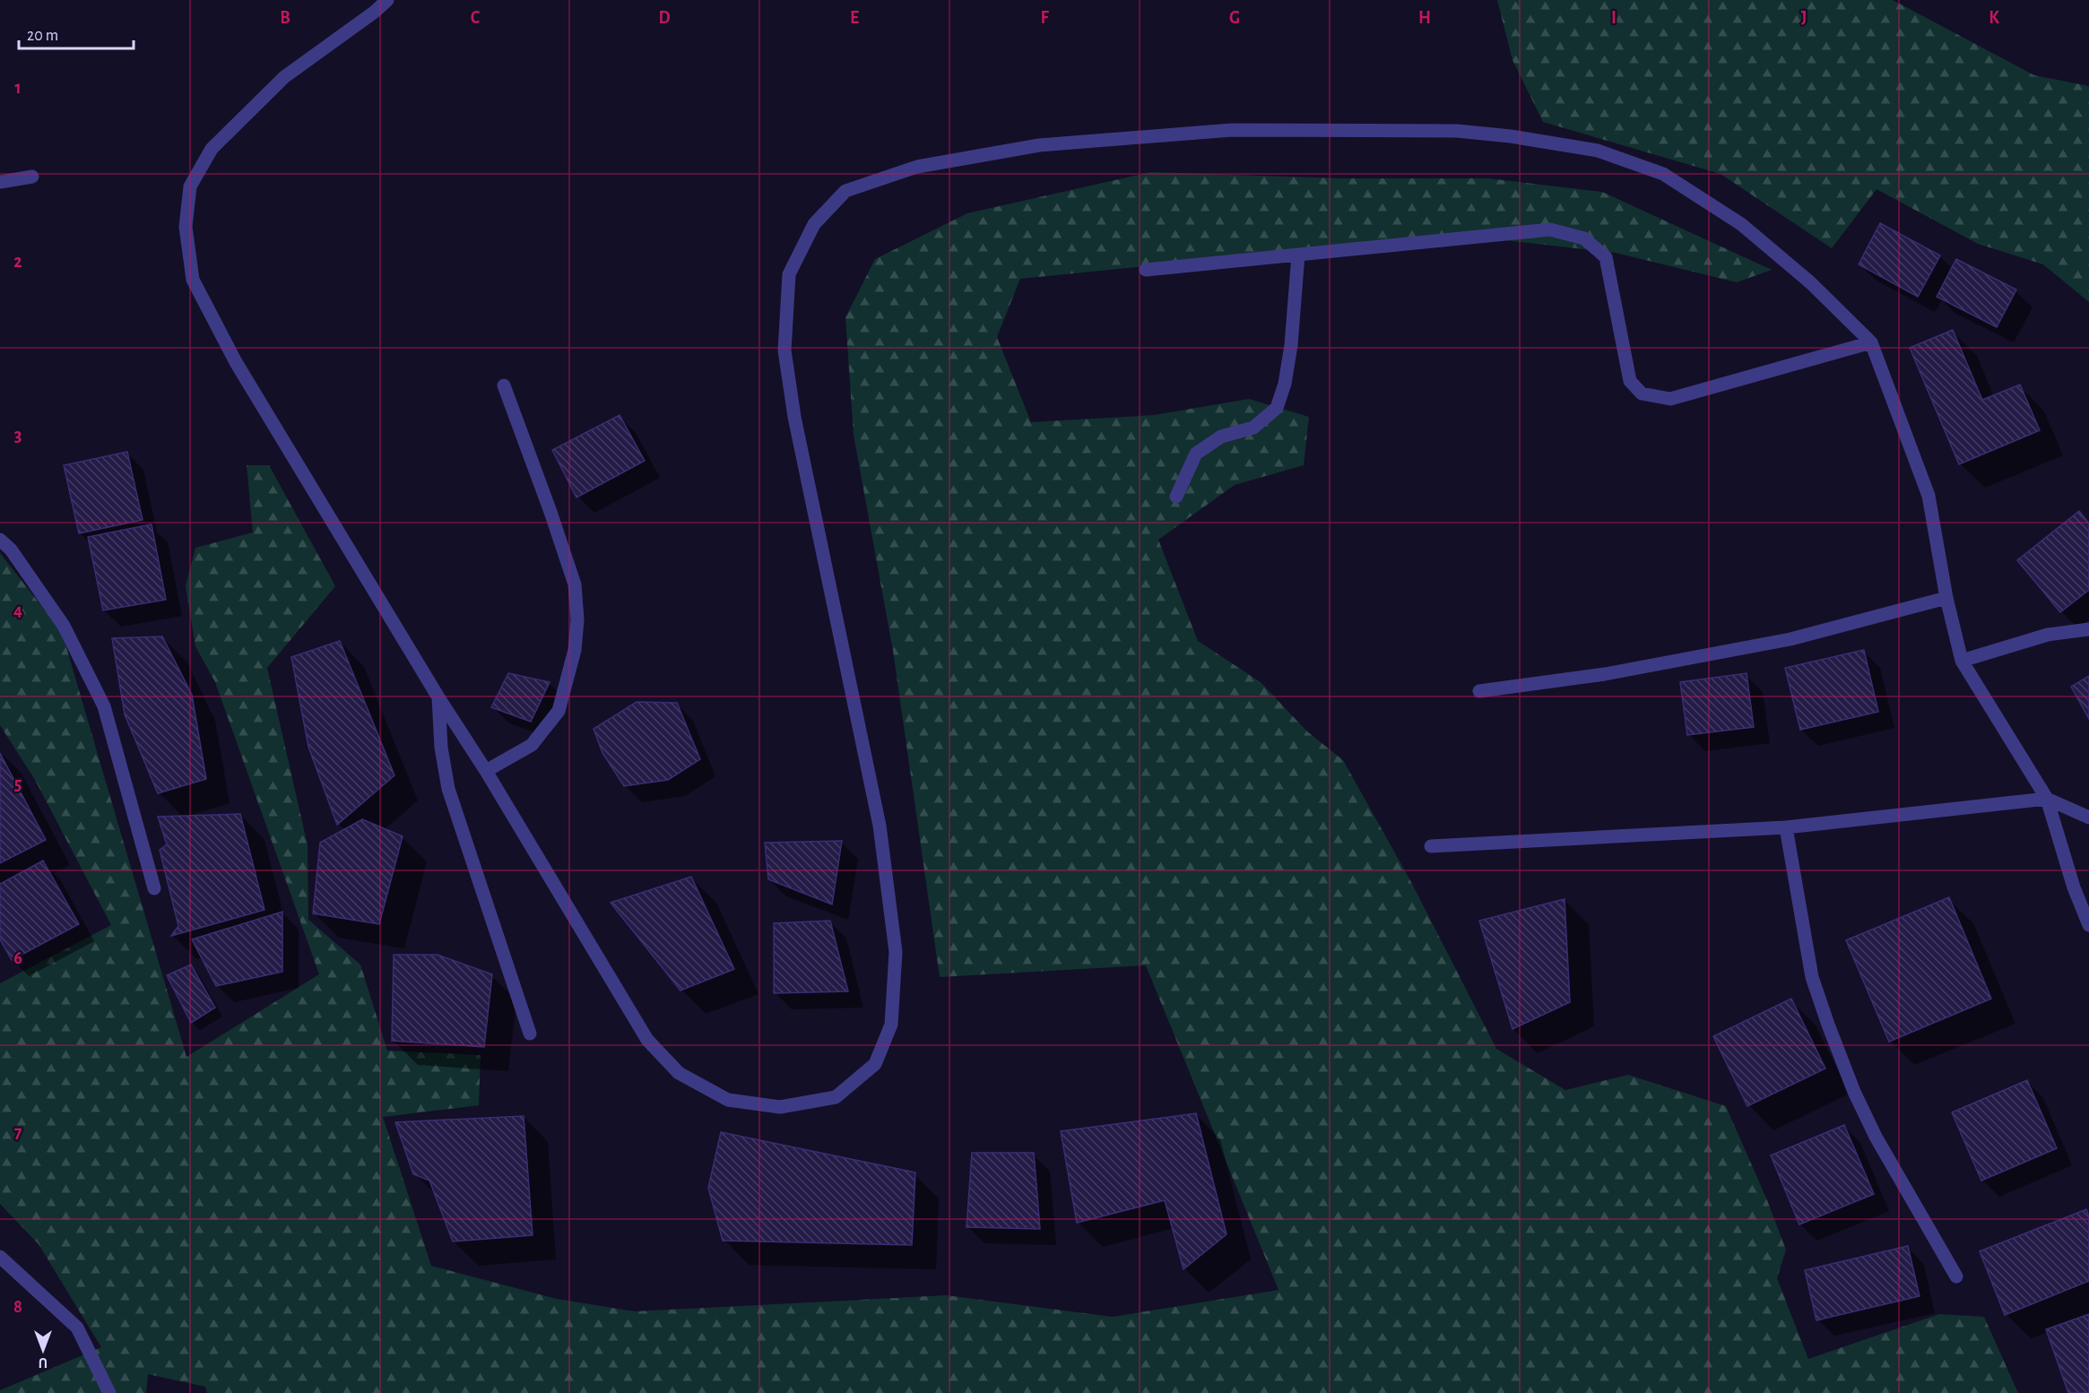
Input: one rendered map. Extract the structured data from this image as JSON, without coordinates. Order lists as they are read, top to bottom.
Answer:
{
  "scale_bar": "20 m",
  "north": "bottom",
  "grid": {
    "columns": [
      "B",
      "C",
      "D",
      "E",
      "F",
      "G",
      "H",
      "I",
      "J",
      "K"
    ],
    "rows": [
      "1",
      "2",
      "3",
      "4",
      "5",
      "6",
      "7",
      "8"
    ]
  }
}
